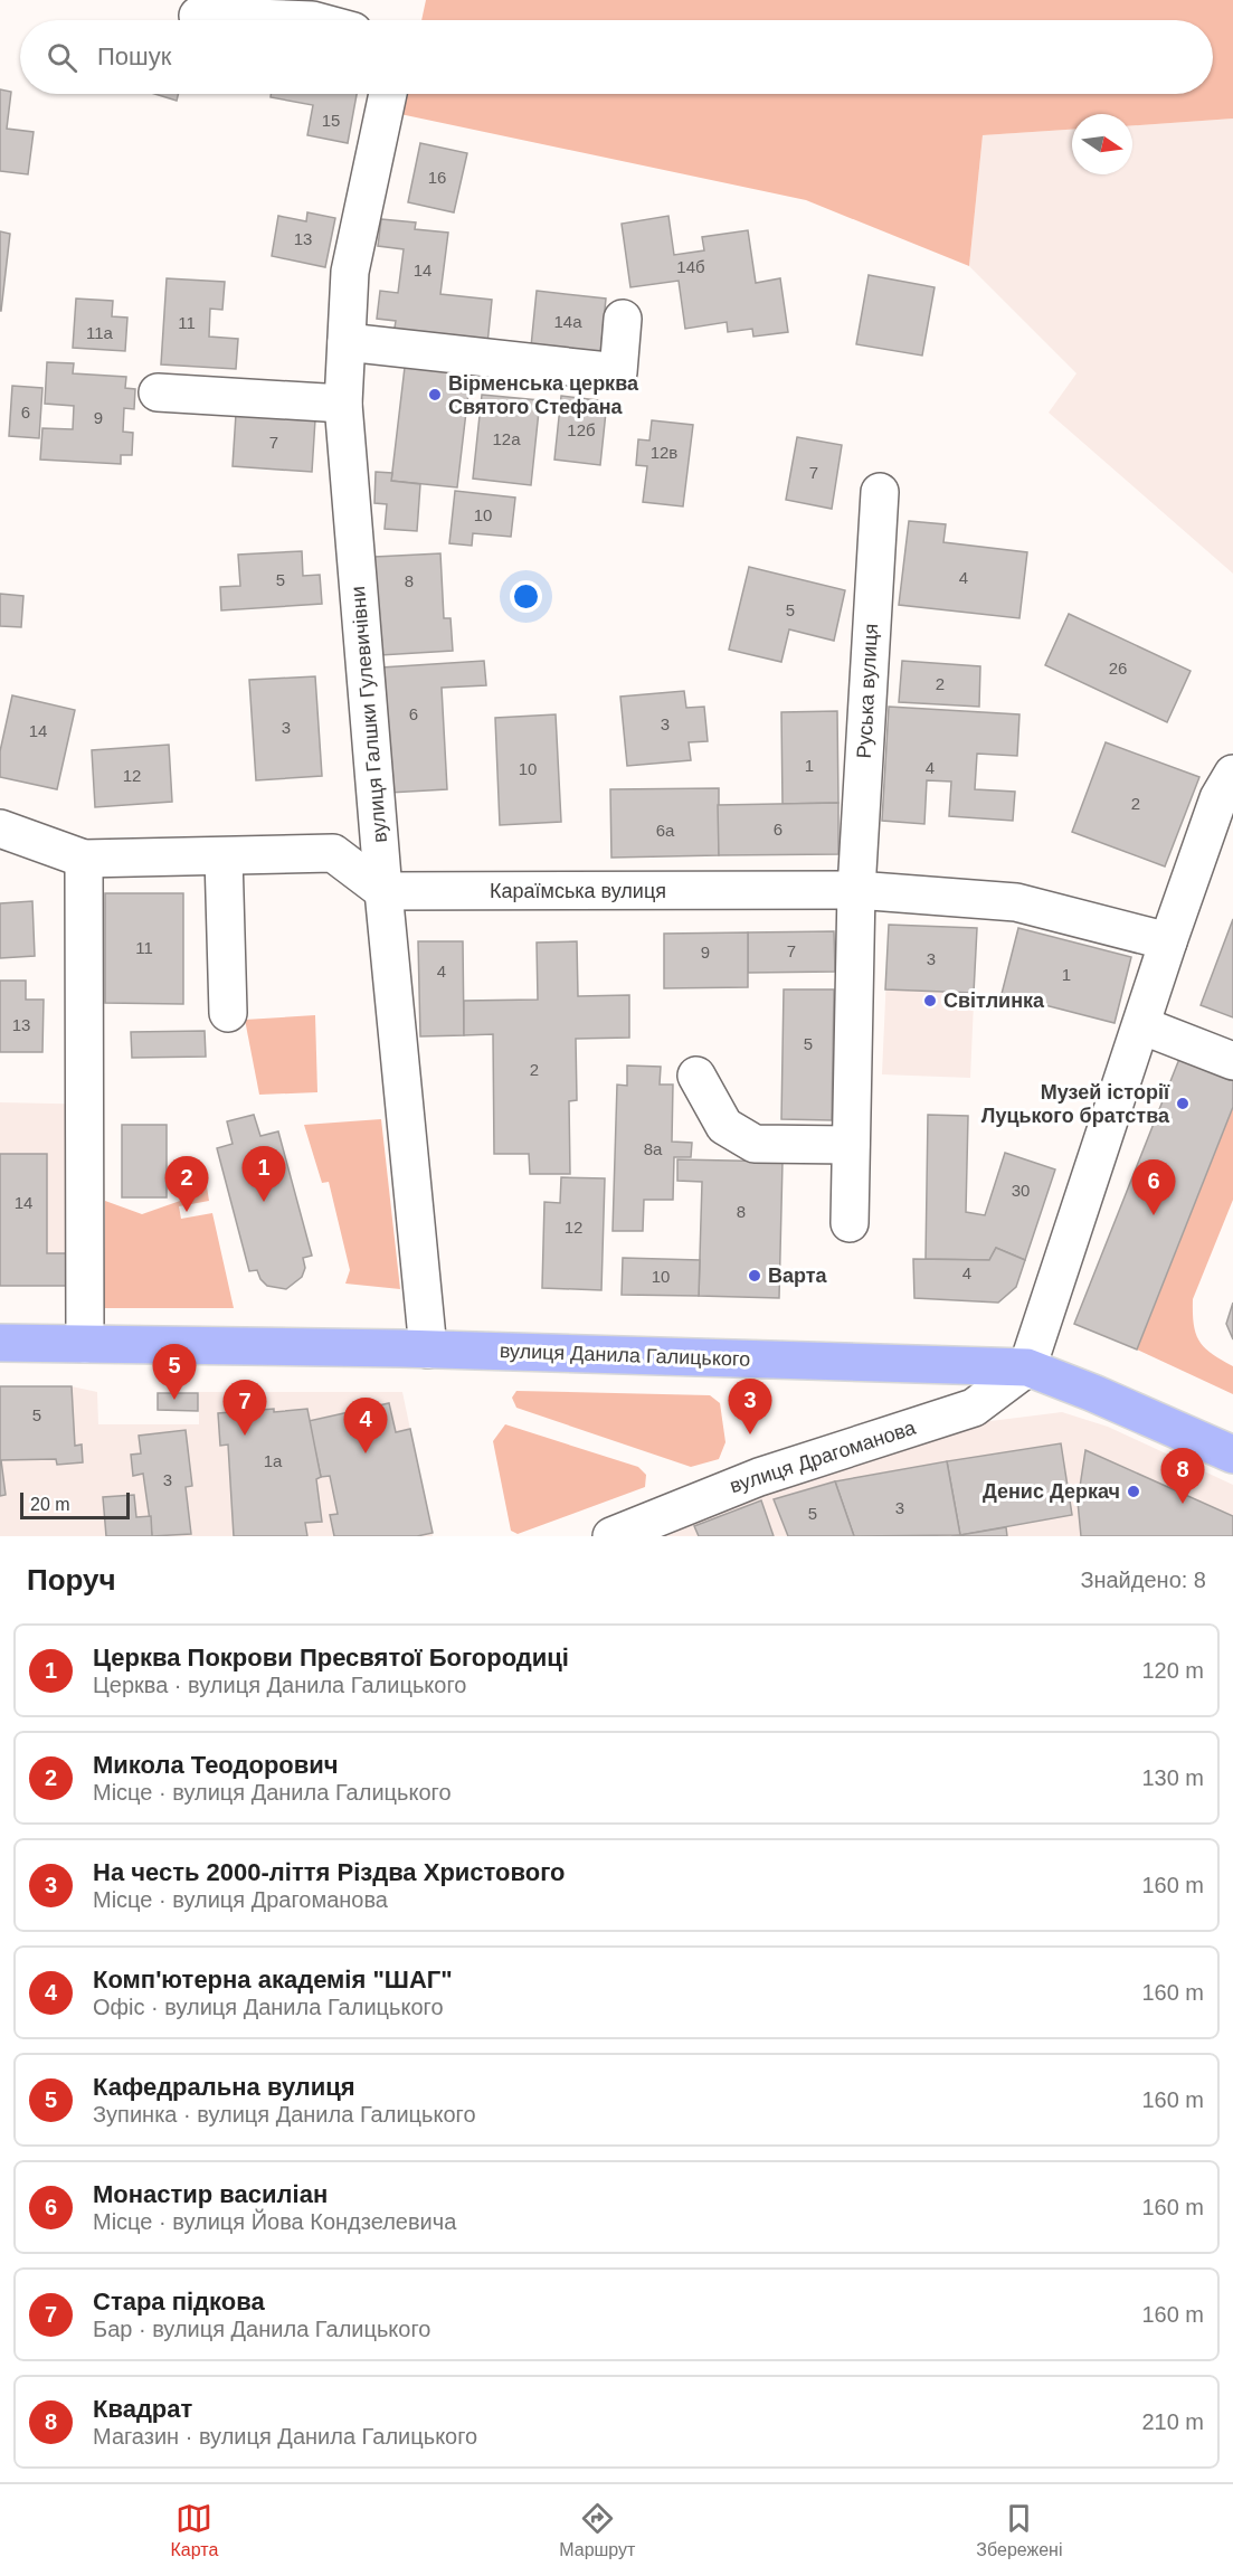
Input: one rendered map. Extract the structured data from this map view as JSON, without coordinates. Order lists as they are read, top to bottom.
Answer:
{
  "streets": {
    "main road": ["вулиця Данила Галицького"],
    "street": [
      "Руська вулиця",
      "вулиця Галшки Гулевичівни",
      "Караїмська вулиця",
      "вулиця Драгоманова"
    ]
  },
  "crossings": [
    ["Руська вулиця", "Караїмська вулиця"],
    ["вулиця Галшки Гулевичівни", "Караїмська вулиця"],
    ["вулиця Галшки Гулевичівни", "вулиця Данила Галицького"],
    ["вулиця Данила Галицького", "вулиця Драгоманова"]
  ],
  "places": [
    "Вірменська церква Святого Стефана",
    "Світлинка",
    "Музей історії Луцького братства",
    "Варта",
    "Денис Деркач"
  ],
  "house_numbers": [
    "15",
    "16",
    "13",
    "14б",
    "14",
    "14а",
    "11",
    "11а",
    "6",
    "9",
    "12б",
    "12а",
    "7",
    "12в",
    "7",
    "10",
    "4",
    "5",
    "8",
    "5",
    "26",
    "2",
    "6",
    "3",
    "3",
    "14",
    "1",
    "4",
    "10",
    "12",
    "2",
    "6",
    "6а",
    "11",
    "7",
    "9",
    "3",
    "4",
    "1",
    "13",
    "5",
    "2",
    "8а",
    "30",
    "14",
    "8",
    "12",
    "4",
    "10",
    "5",
    "1а",
    "3",
    "3",
    "5"
  ],
  "scale_bar": "20 m",
  "north": "right",
  "page": {
    "search": "Пошук",
    "pins": [
      "1",
      "2",
      "6",
      "5",
      "3",
      "7",
      "4",
      "8"
    ],
    "scale": "20 m",
    "heading": ["Поруч", "Знайдено: 8"],
    "list": [
      {
        "mark": "1",
        "name": "Церква Покрови Пресвятої Богородиці",
        "note": "Церква · вулиця Данила Галицького",
        "value": "120 m"
      },
      {
        "mark": "2",
        "name": "Микола Теодорович",
        "note": "Місце · вулиця Данила Галицького",
        "value": "130 m"
      },
      {
        "mark": "3",
        "name": "На честь 2000-ліття Різдва Христового",
        "note": "Місце · вулиця Драгоманова",
        "value": "160 m"
      },
      {
        "mark": "4",
        "name": "Комп'ютерна академія \"ШАГ\"",
        "note": "Офіс · вулиця Данила Галицького",
        "value": "160 m"
      },
      {
        "mark": "5",
        "name": "Кафедральна вулиця",
        "note": "Зупинка · вулиця Данила Галицького",
        "value": "160 m"
      },
      {
        "mark": "6",
        "name": "Монастир василіан",
        "note": "Місце · вулиця Йова Кондзелевича",
        "value": "160 m"
      },
      {
        "mark": "7",
        "name": "Стара підкова",
        "note": "Бар · вулиця Данила Галицького",
        "value": "160 m"
      },
      {
        "mark": "8",
        "name": "Квадрат",
        "note": "Магазин · вулиця Данила Галицького",
        "value": "210 m"
      }
    ],
    "nav": ["Карта", "Маршрут", "Збережені"]
  }
}
